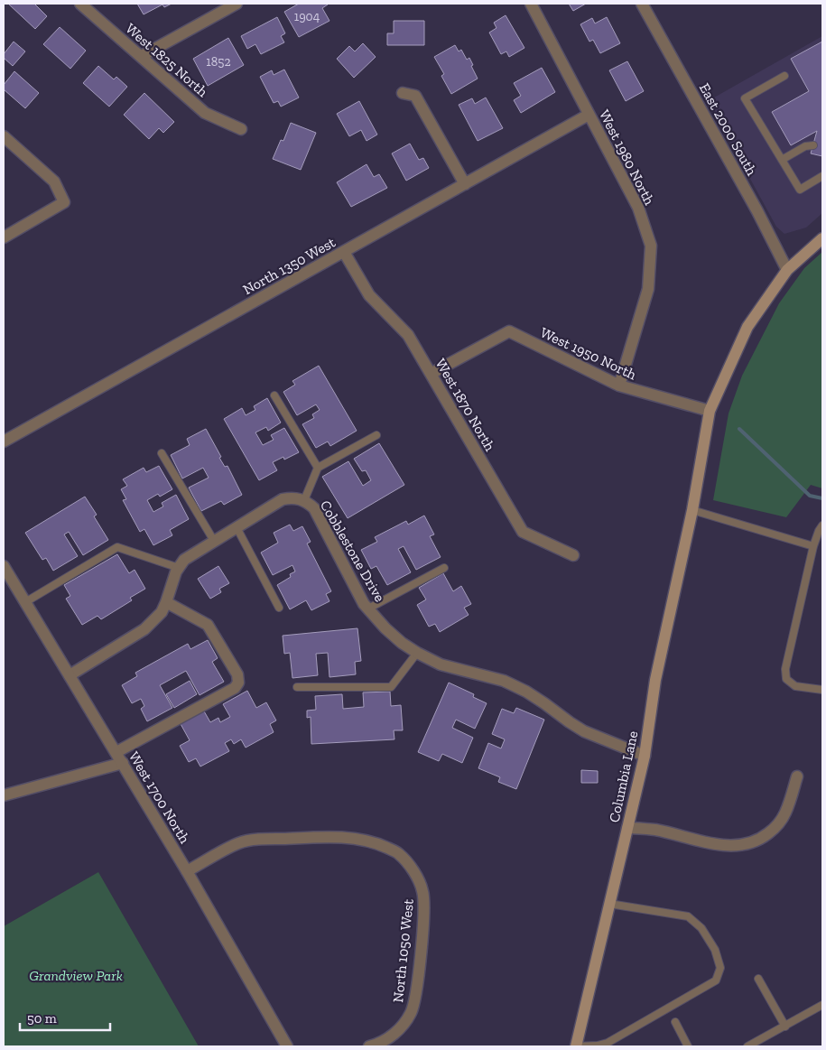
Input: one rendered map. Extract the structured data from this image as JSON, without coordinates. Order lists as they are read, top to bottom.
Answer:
{
  "streets": {
    "main road": ["Columbia Lane"],
    "street": [
      "West 1825 North",
      "East 2000 South",
      "West 1980 North",
      "North 1350 West",
      "West 1950 North",
      "West 1870 North",
      "Cobblestone Drive",
      "West 1700 North",
      "North 1050 West"
    ]
  },
  "crossings": [
    ["East 2000 South", "Columbia Lane"],
    ["West 1980 North", "North 1350 West"],
    ["West 1980 North", "West 1950 North"],
    ["North 1350 West", "West 1870 North"],
    ["West 1950 North", "West 1870 North"],
    ["West 1950 North", "Columbia Lane"],
    ["Cobblestone Drive", "Columbia Lane"],
    ["Cobblestone Drive", "West 1700 North"],
    ["West 1700 North", "North 1050 West"]
  ],
  "parks": ["Grandview Park"],
  "house_numbers": ["1904", "1852"],
  "scale_bar": "50 m"
}
